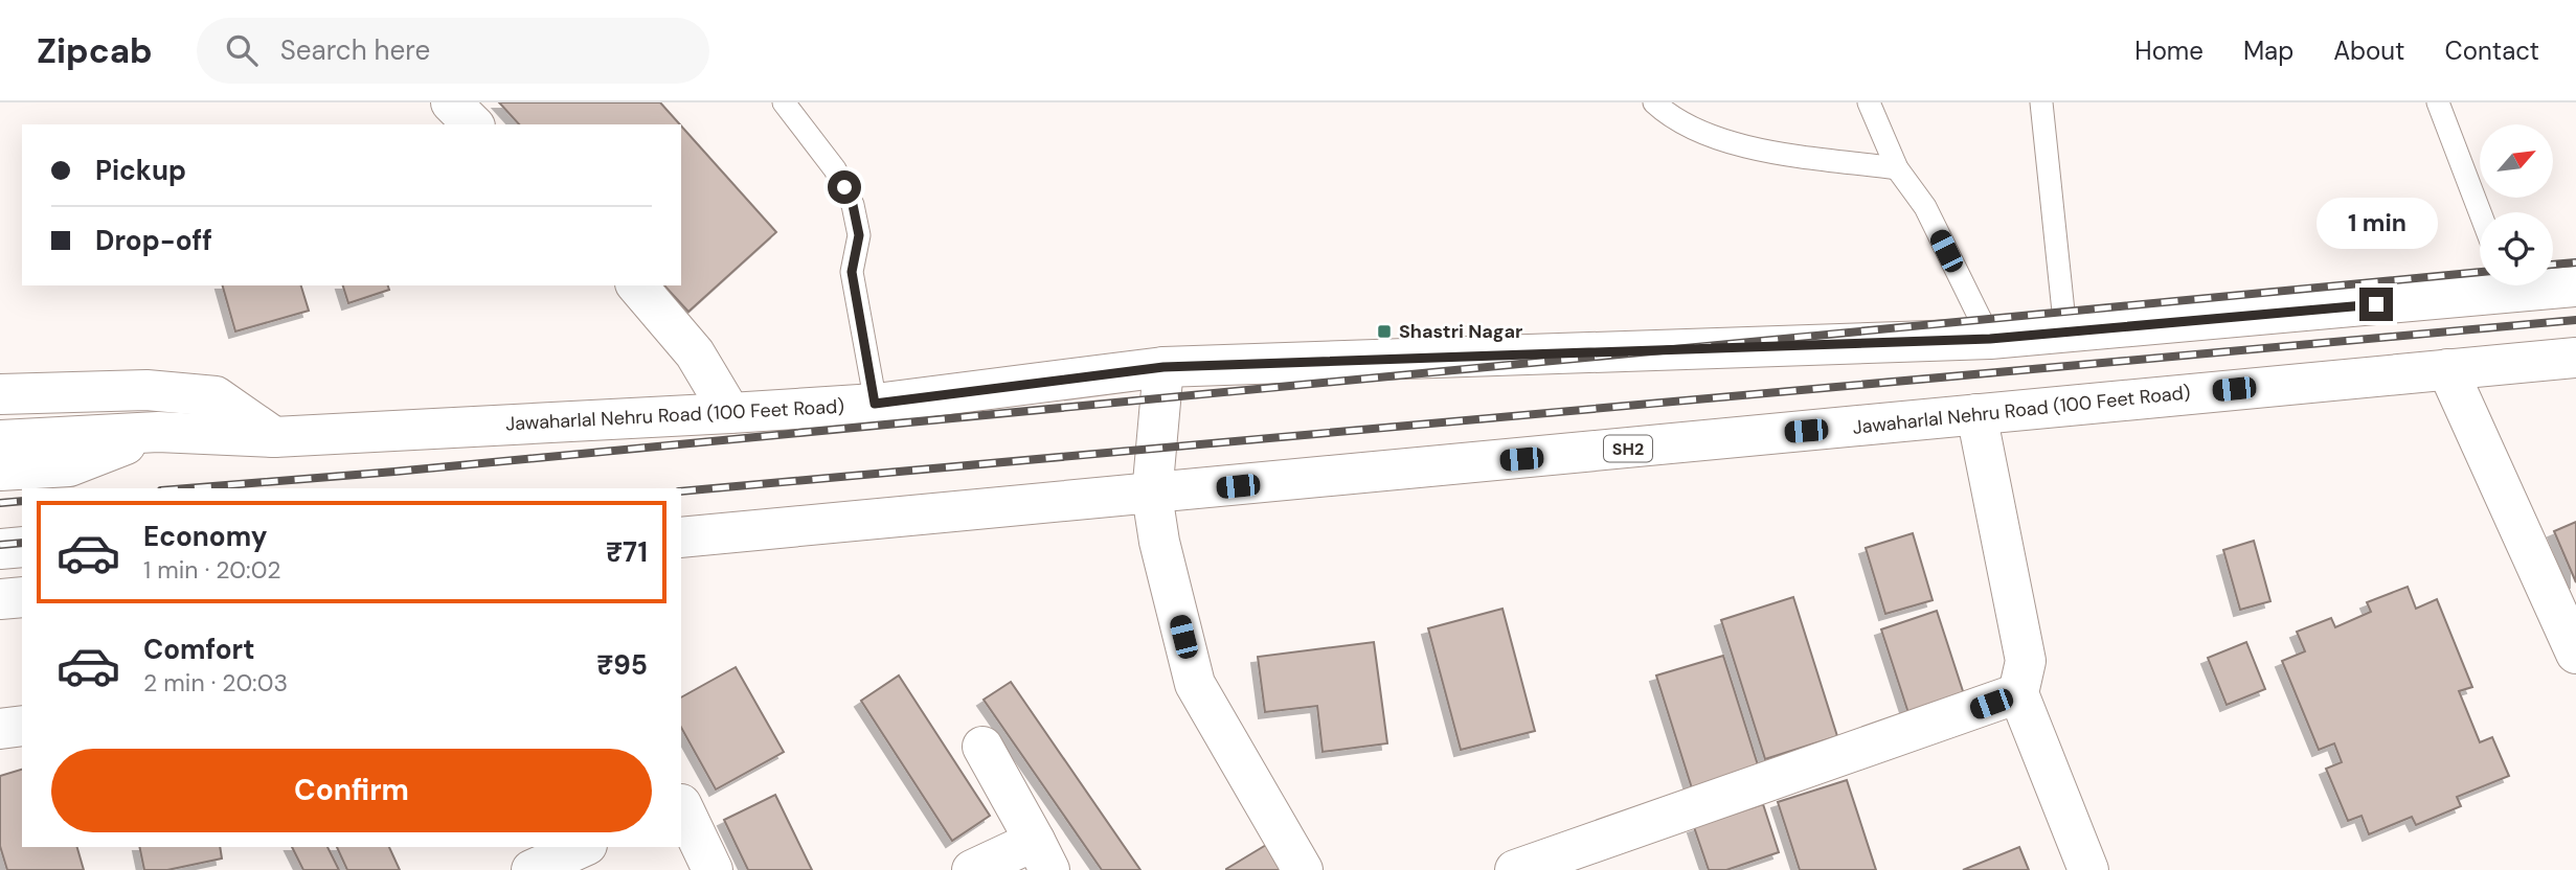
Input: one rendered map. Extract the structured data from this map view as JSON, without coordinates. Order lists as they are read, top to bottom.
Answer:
{
  "streets": {
    "main road": ["Jawaharlal Nehru Road (100 Feet Road)", "SH2"]
  },
  "places": {
    "transit": ["Shastri Nagar"]
  },
  "north": "top right",
  "page": {
    "header": "Zipcab",
    "search": "Search here",
    "nav": [
      "Home",
      "Map",
      "About",
      "Contact"
    ],
    "banner": ["Pickup", "Drop-off"],
    "bubble": "1 min",
    "list": [
      {
        "name": "Economy",
        "note": "1 min · 20:02",
        "value": "₹71"
      },
      {
        "name": "Comfort",
        "note": "2 min · 20:03",
        "value": "₹95"
      }
    ],
    "buttons": "Confirm"
  }
}
